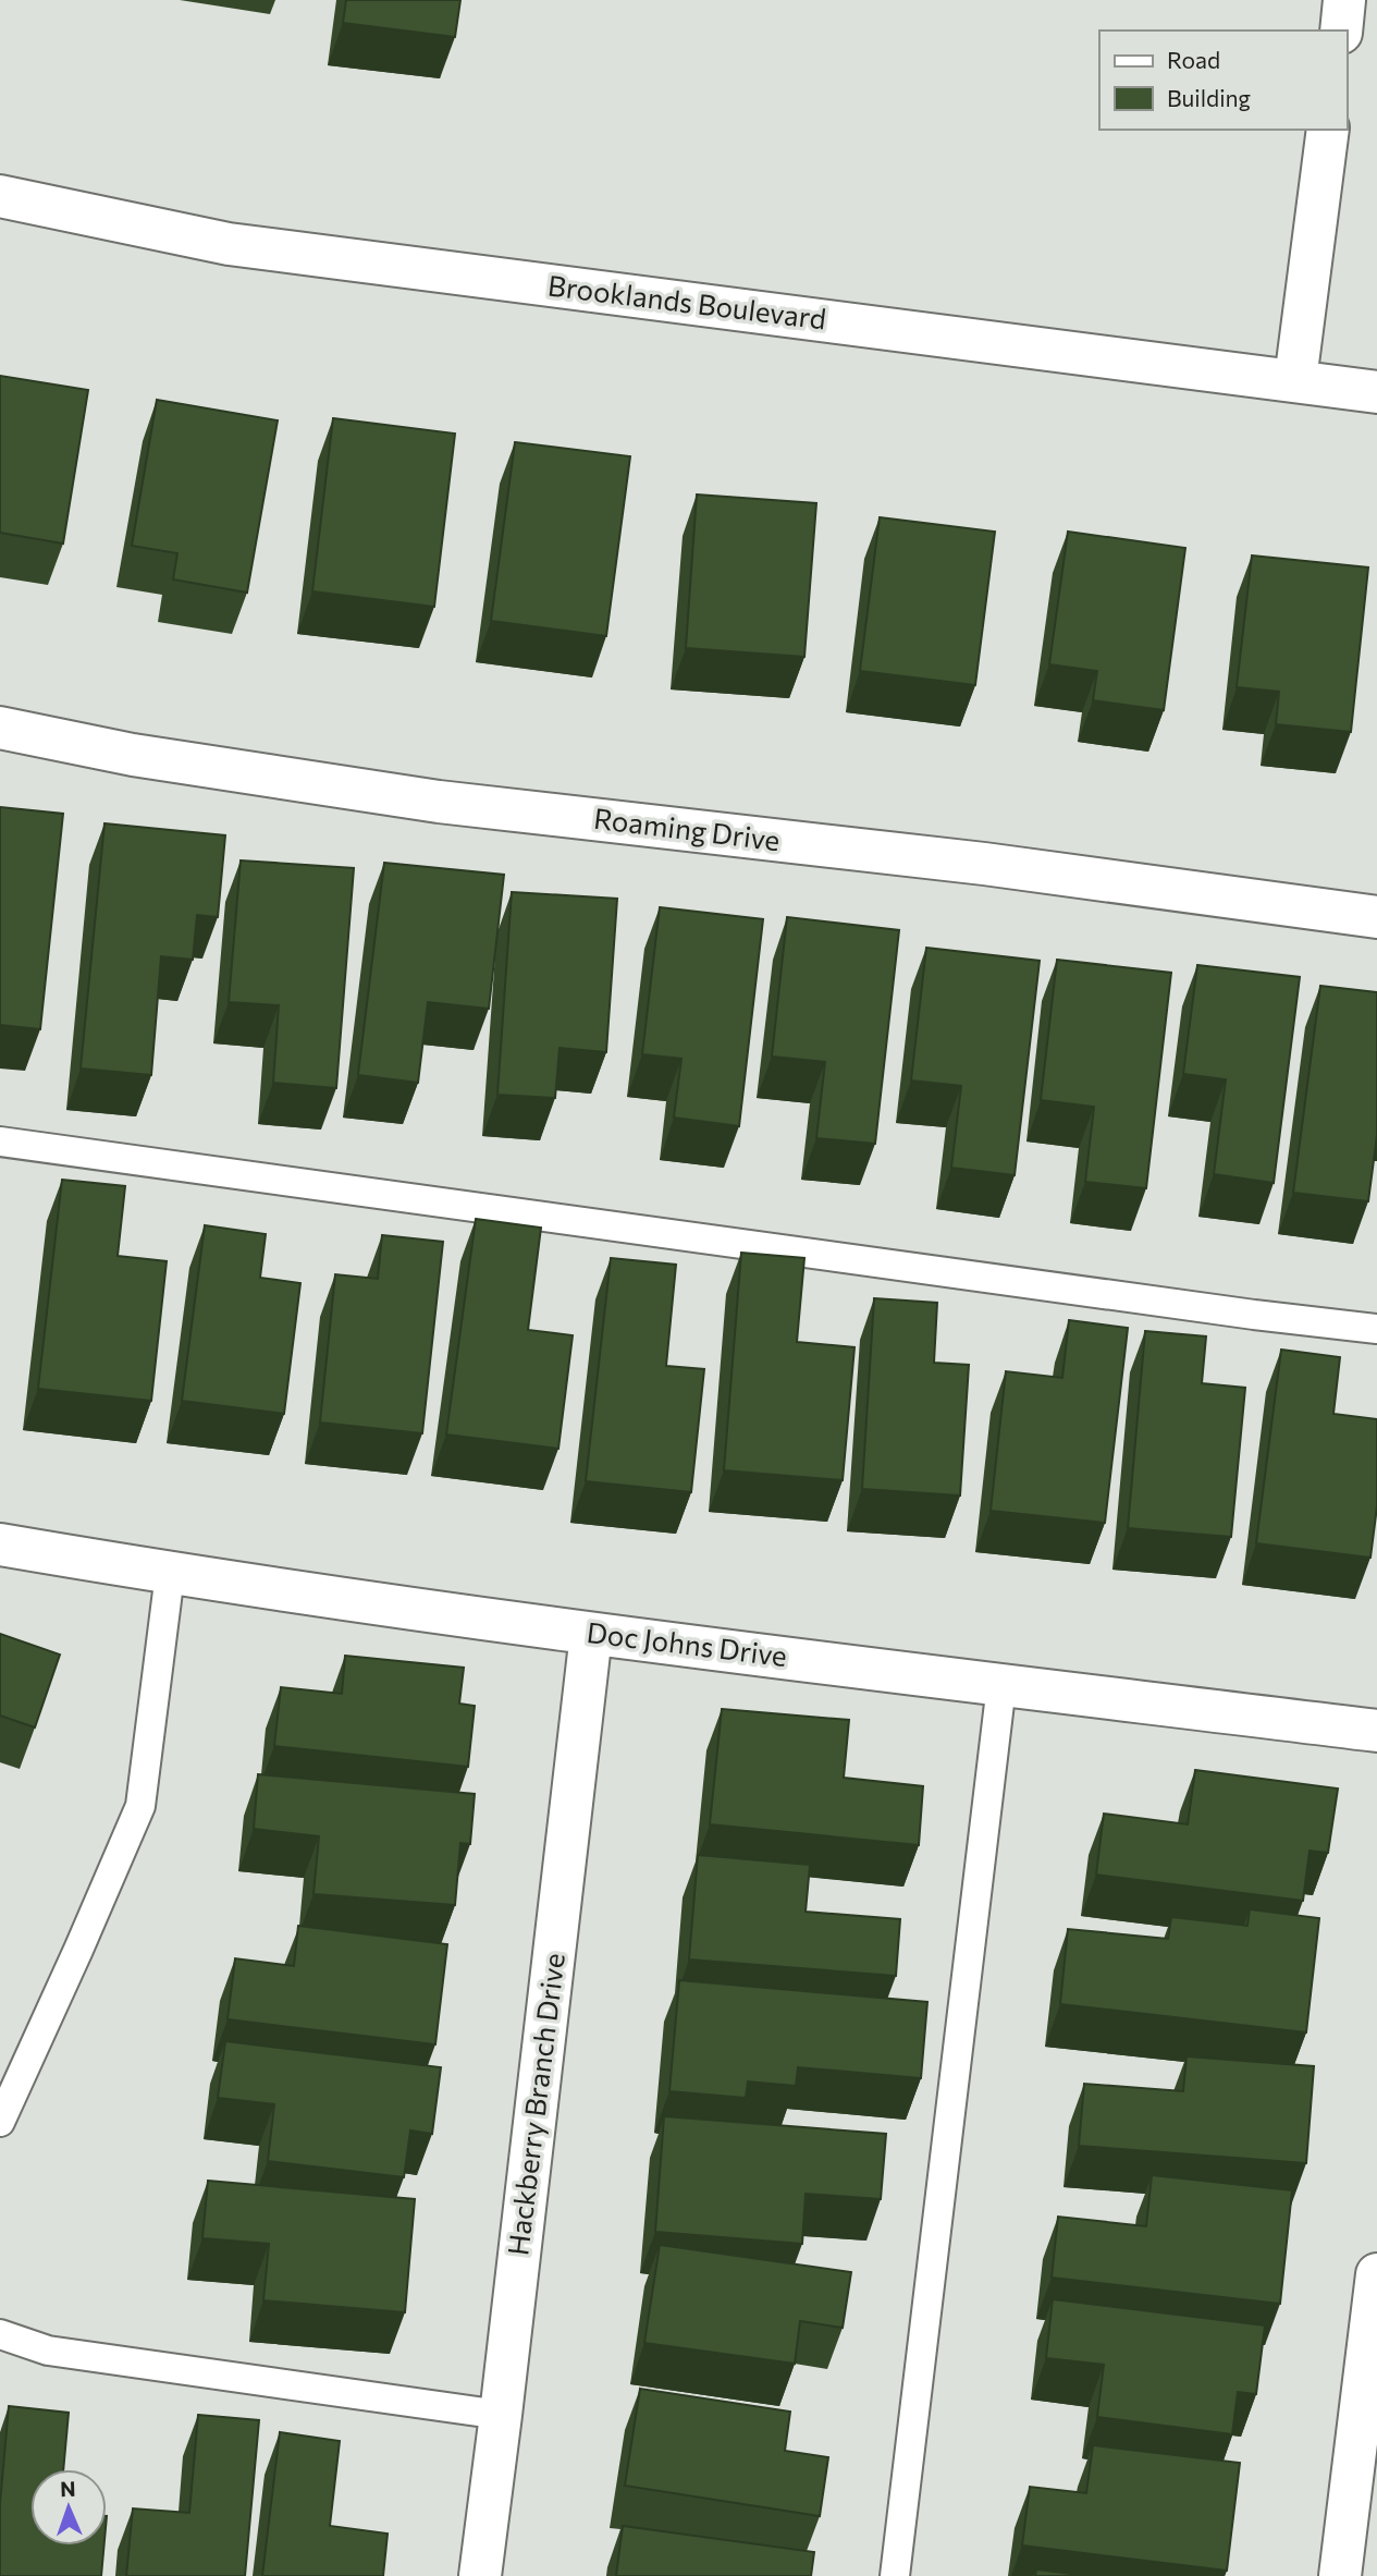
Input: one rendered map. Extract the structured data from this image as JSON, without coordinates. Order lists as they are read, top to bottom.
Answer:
{
  "streets": {
    "street": [
      "Brooklands Boulevard",
      "Roaming Drive",
      "Doc Johns Drive",
      "Hackberry Branch Drive"
    ]
  },
  "crossings": [
    ["Doc Johns Drive", "Hackberry Branch Drive"]
  ],
  "legend": ["Road", "Building"],
  "north": "top"
}
